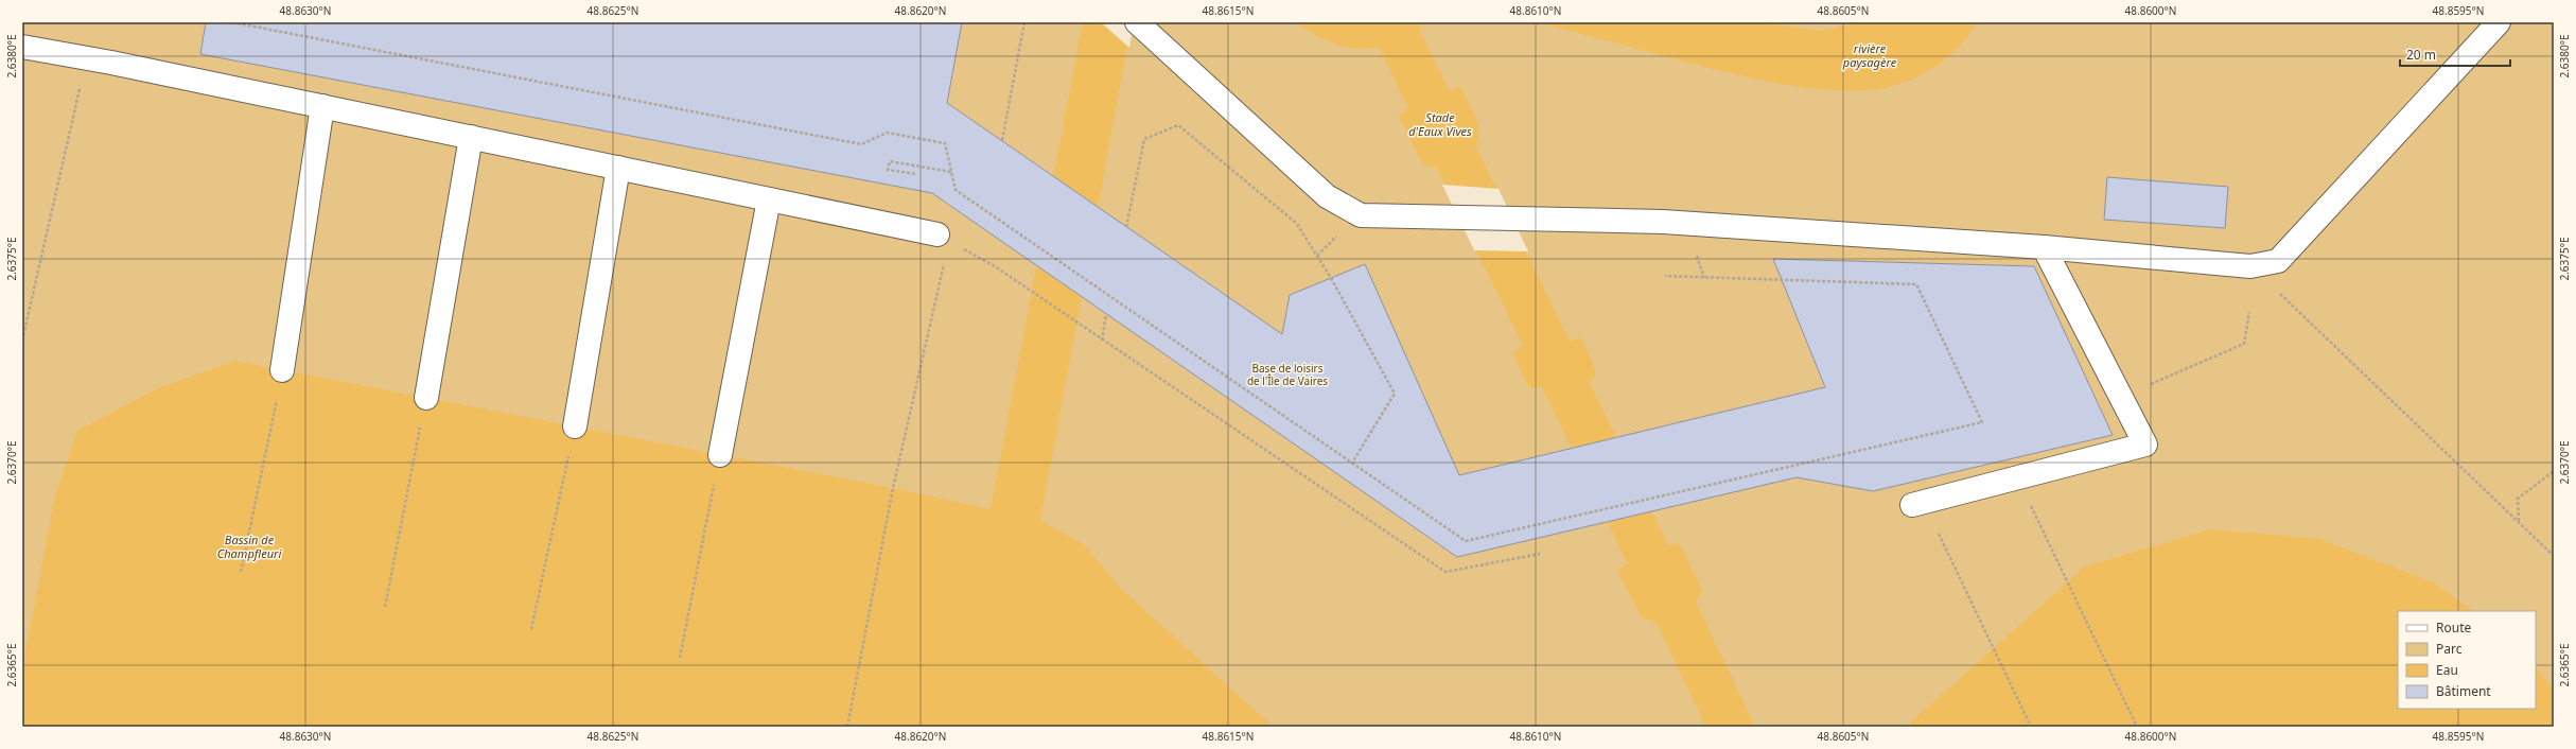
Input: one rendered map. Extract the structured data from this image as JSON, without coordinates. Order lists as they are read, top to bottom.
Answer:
{
  "water": ["rivière paysagère", "Stade d'Eaux Vives", "Bassin de Champfleuri"],
  "parks": ["Base de loisirs de l'Île de Vaires"],
  "legend": [
    "Route",
    "Parc",
    "Eau",
    "Bâtiment"
  ],
  "scale_bar": "20 m",
  "coordinates": [
    "48.8630°N",
    "48.8625°N",
    "48.8620°N",
    "48.8615°N",
    "48.8610°N",
    "48.8605°N",
    "48.8600°N",
    "48.8595°N",
    "2.6380°E",
    "2.6375°E",
    "2.6370°E",
    "2.6365°E"
  ]
}
